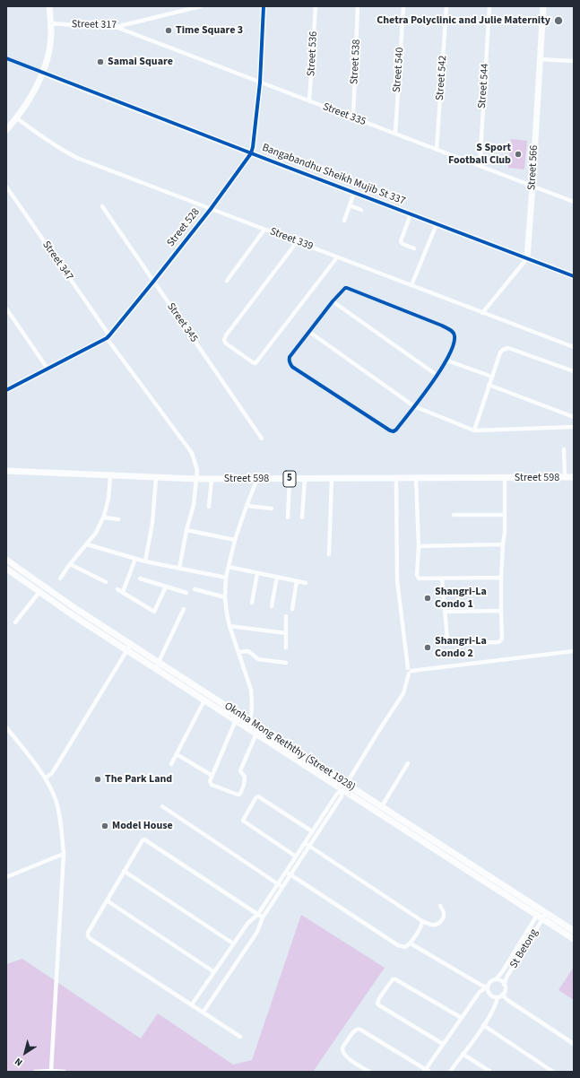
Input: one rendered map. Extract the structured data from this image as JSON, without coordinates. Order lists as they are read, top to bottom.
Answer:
{
  "streets": {
    "main road": [
      "Street 566",
      "Bangabandhu Sheikh Mujib St 337",
      "Street 528",
      "Street 598",
      "5",
      "Oknha Mong Reththy (Street 1928)"
    ],
    "street": [
      "Street 317",
      "Street 536",
      "Street 538",
      "Street 540",
      "Street 542",
      "Street 544",
      "Street 335",
      "Street 339",
      "Street 347",
      "Street 345",
      "St Betong"
    ]
  },
  "crossings": [
    ["Street 317", "Street 335"],
    ["Street 536", "Street 335"],
    ["Street 538", "Street 335"],
    ["Street 540", "Street 335"],
    ["Street 542", "Street 335"],
    ["Street 544", "Street 335"],
    ["Street 335", "Street 566"],
    ["Street 335", "Street 528"],
    ["Street 566", "Bangabandhu Sheikh Mujib St 337"],
    ["Bangabandhu Sheikh Mujib St 337", "Street 528"],
    ["Street 528", "Street 339"],
    ["Street 528", "Street 347"],
    ["Street 528", "Street 345"],
    ["Street 347", "Street 598"],
    ["Oknha Mong Reththy (Street 1928)", "St Betong"]
  ],
  "places": [
    "Chetra Polyclinic and Julie Maternity",
    "Time Square 3",
    "Samai Square",
    "S Sport Football Club",
    "Shangri-La Condo 1",
    "Shangri-La Condo 2",
    "The Park Land",
    "Model House"
  ],
  "north": "bottom left"
}
